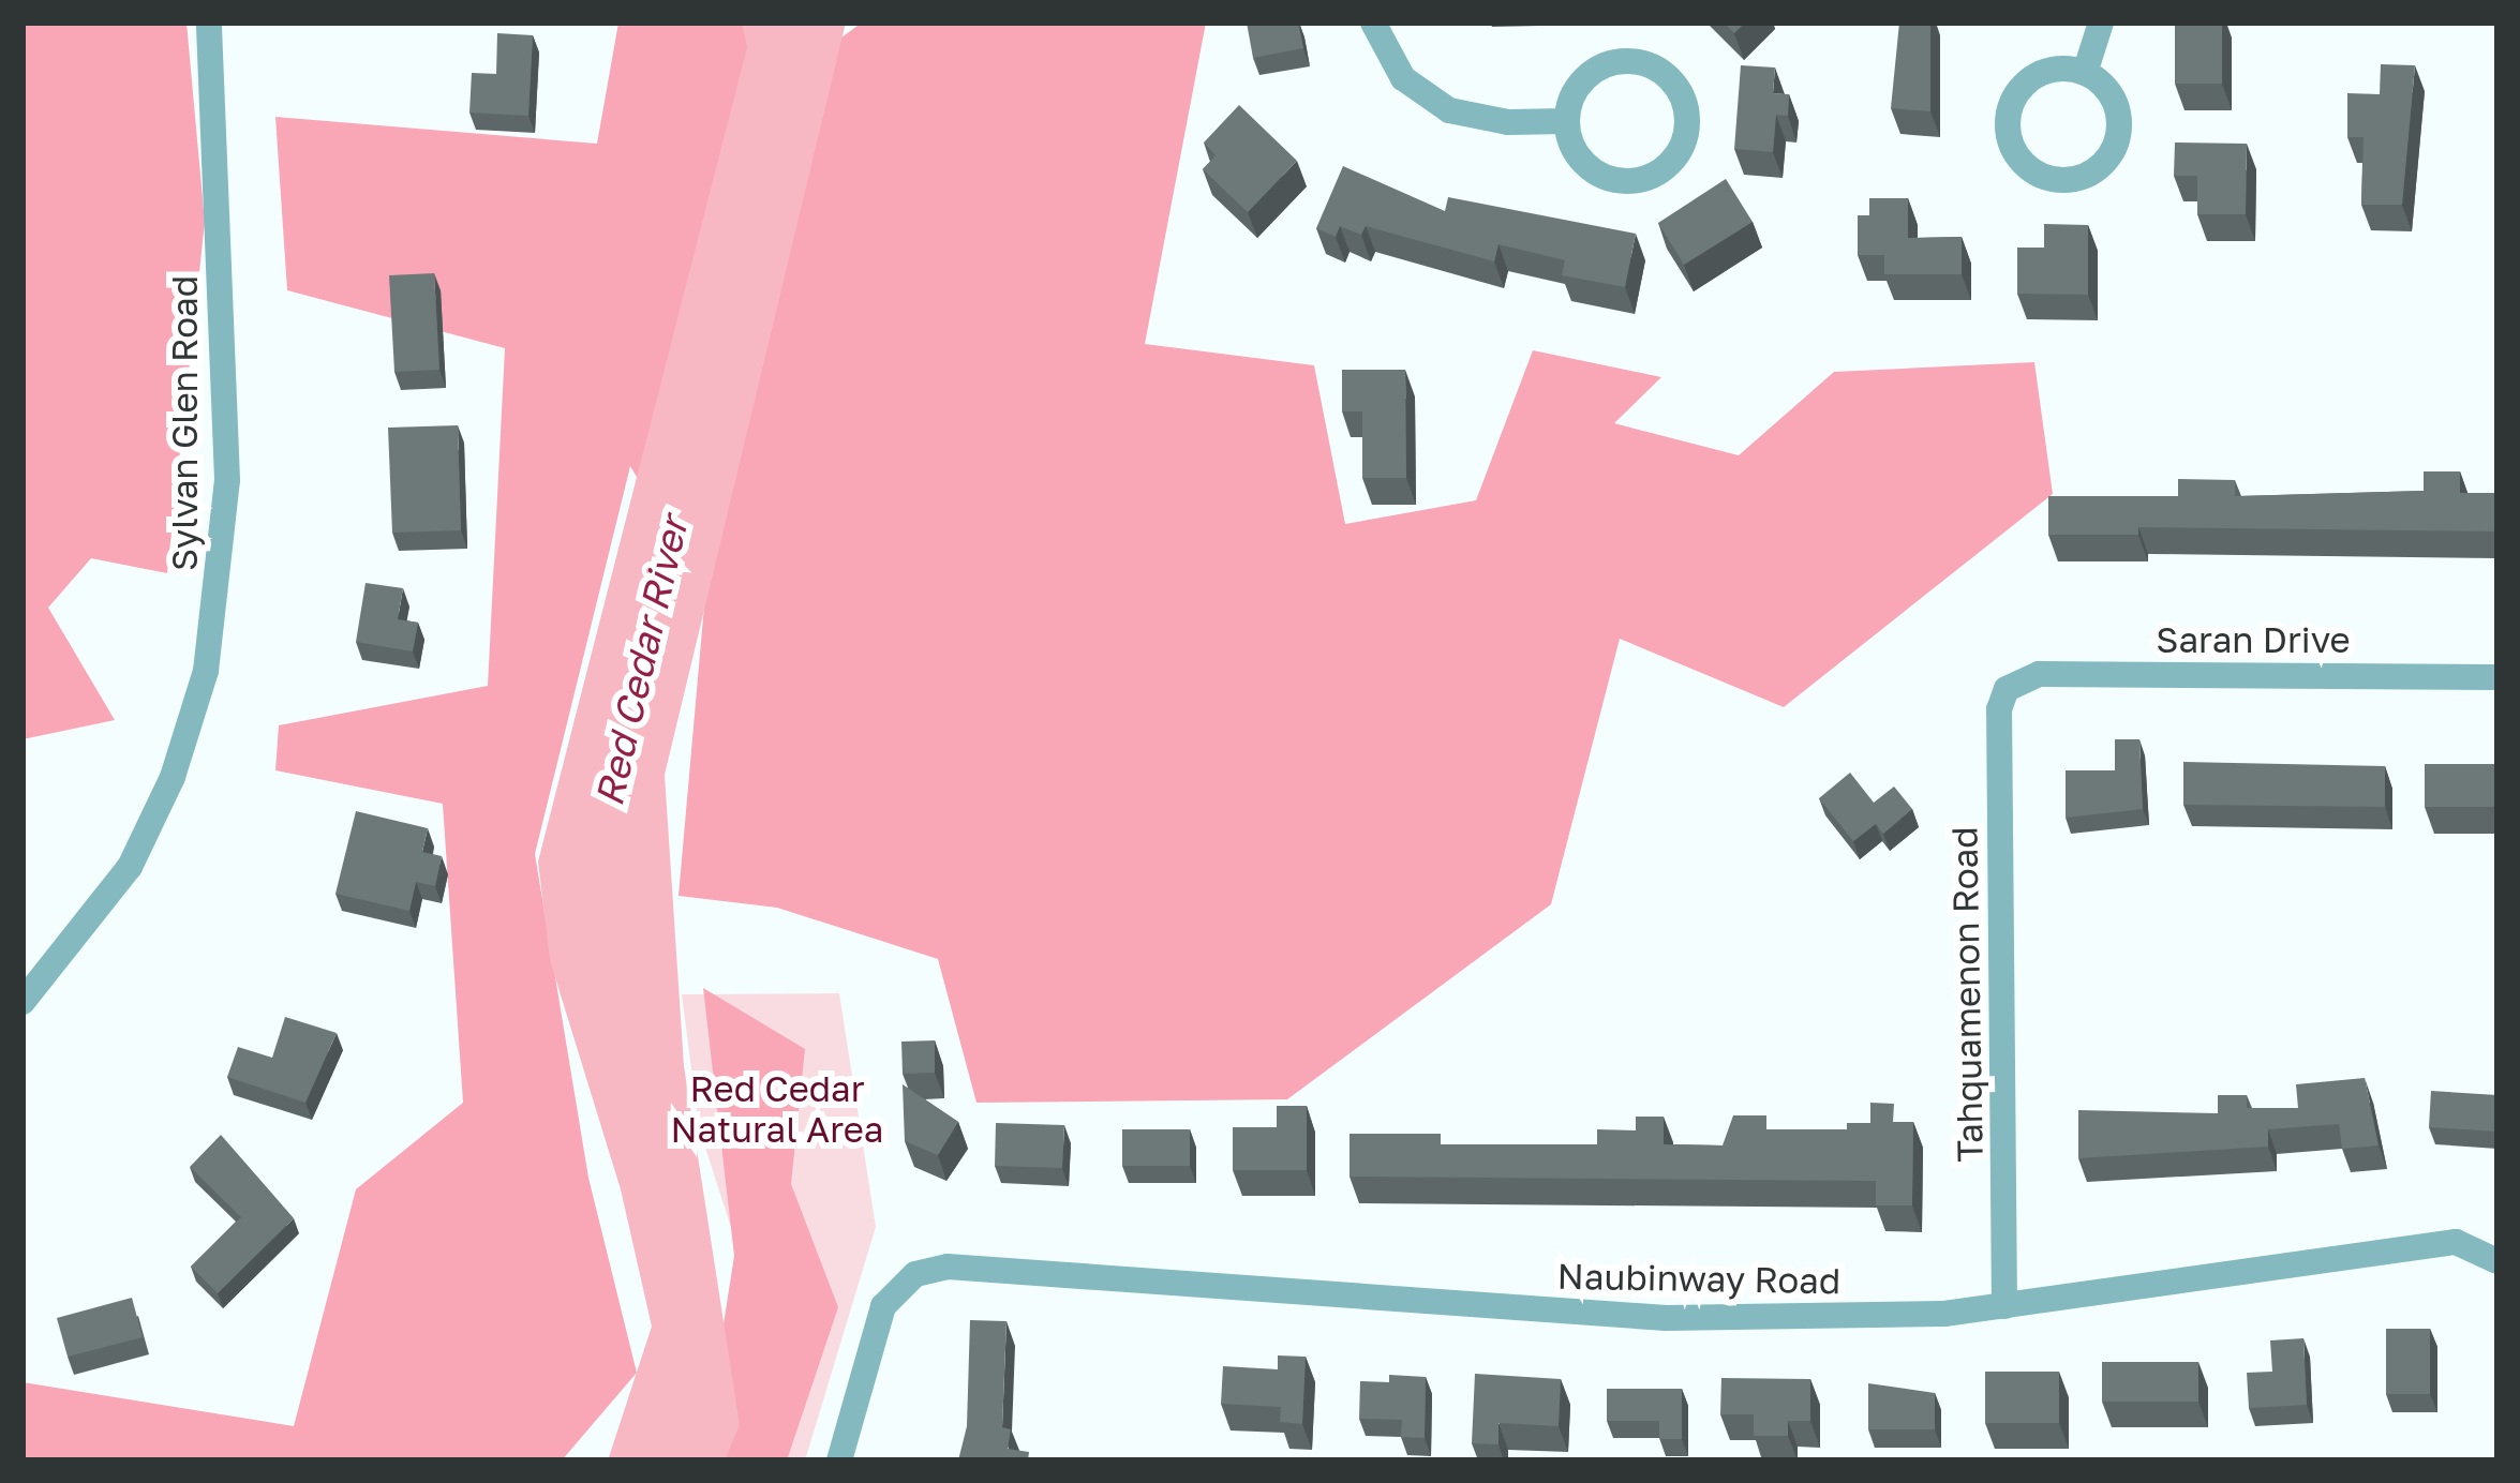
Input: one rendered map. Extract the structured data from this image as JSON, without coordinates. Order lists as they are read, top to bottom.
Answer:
{
  "streets": {
    "street": [
      "Sylvan Glen Road",
      "Saran Drive",
      "Tahquamenon Road",
      "Naubinway Road"
    ]
  },
  "crossings": [
    ["Saran Drive", "Tahquamenon Road"],
    ["Tahquamenon Road", "Naubinway Road"]
  ],
  "water": ["Red Cedar River"],
  "parks": ["Red Cedar Natural Area"]
}
